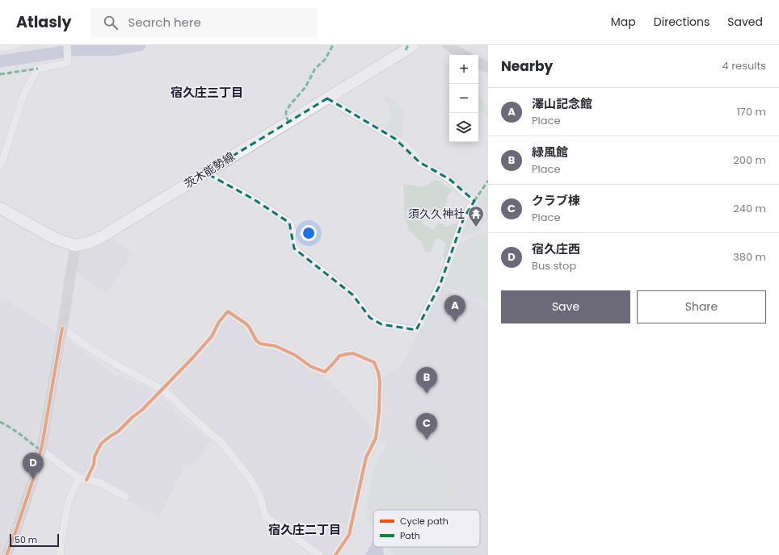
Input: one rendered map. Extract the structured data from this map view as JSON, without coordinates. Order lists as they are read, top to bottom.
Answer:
{
  "streets": {
    "main road": ["茨木能勢線"]
  },
  "districts": ["宿久庄三丁目", "宿久庄二丁目"],
  "places": {
    "temple": ["須久久神社"]
  },
  "legend": ["Cycle path", "Path"],
  "scale_bar": "50 m",
  "page": {
    "header": "Atlasly",
    "search": "Search here",
    "nav": ["Map", "Directions", "Saved"],
    "heading": ["Nearby", "4 results"],
    "map_buttons": ["+", "−"],
    "list": [
      {
        "mark": "A",
        "name": "澤山記念館",
        "note": "Place",
        "value": "170 m"
      },
      {
        "mark": "B",
        "name": "緑風館",
        "note": "Place",
        "value": "200 m"
      },
      {
        "mark": "C",
        "name": "クラブ棟",
        "note": "Place",
        "value": "240 m"
      },
      {
        "mark": "D",
        "name": "宿久庄西",
        "note": "Bus stop",
        "value": "380 m"
      }
    ],
    "buttons": ["Save", "Share"],
    "pins": [
      "A",
      "B",
      "C",
      "D"
    ],
    "scale": "50 m"
  }
}
